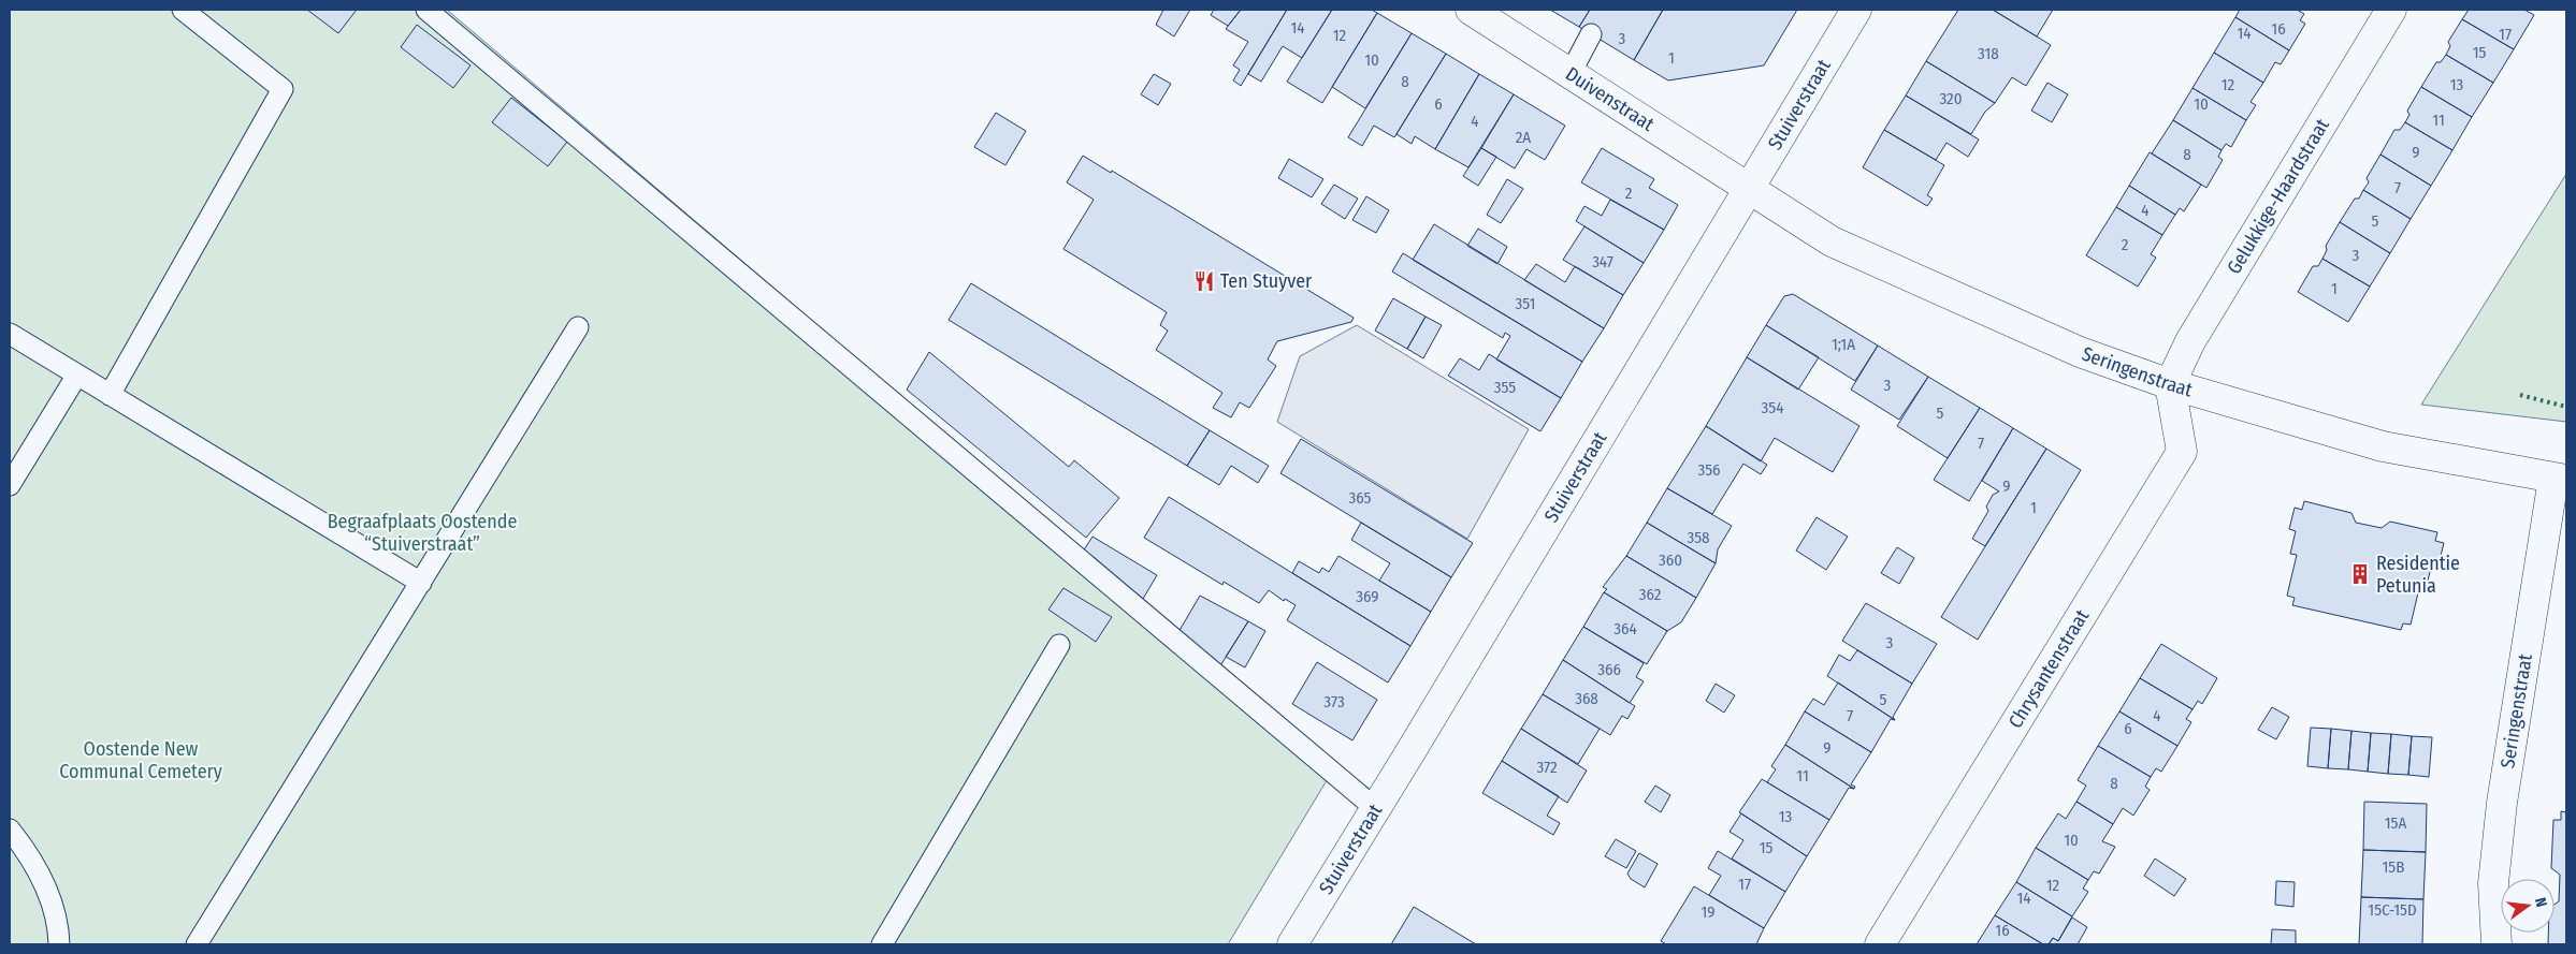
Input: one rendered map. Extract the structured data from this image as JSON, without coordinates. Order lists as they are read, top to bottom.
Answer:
{
  "streets": {
    "street": [
      "Duivenstraat",
      "Stuiverstraat",
      "Gelukkige-Haardstraat",
      "Seringenstraat",
      "Chrysantenstraat"
    ]
  },
  "crossings": [
    ["Duivenstraat", "Stuiverstraat"],
    ["Duivenstraat", "Seringenstraat"],
    ["Stuiverstraat", "Seringenstraat"],
    ["Gelukkige-Haardstraat", "Seringenstraat"],
    ["Gelukkige-Haardstraat", "Chrysantenstraat"],
    ["Seringenstraat", "Chrysantenstraat"]
  ],
  "parks": ["Begraafplaats Oostende “Stuiverstraat”", "Oostende New Communal Cemetery"],
  "places": {
    "restaurant": ["Ten Stuyver"],
    "building": ["Residentie Petunia"]
  },
  "house_numbers": [
    "14",
    "16",
    "14",
    "17",
    "12",
    "3",
    "15",
    "318",
    "1",
    "10",
    "8",
    "12",
    "13",
    "320",
    "6",
    "10",
    "11",
    "4",
    "2A",
    "9",
    "8",
    "7",
    "2",
    "4",
    "5",
    "2",
    "3",
    "347",
    "1",
    "351",
    "1;1A",
    "3",
    "355",
    "354",
    "5",
    "7",
    "356",
    "9",
    "365",
    "1",
    "358",
    "360",
    "362",
    "369",
    "364",
    "3",
    "366",
    "368",
    "5",
    "373",
    "7",
    "4",
    "6",
    "9",
    "372",
    "11",
    "8",
    "13",
    "15A",
    "10",
    "15",
    "15B",
    "17",
    "12",
    "14",
    "15C-15D",
    "19",
    "16"
  ],
  "north": "right"
}
